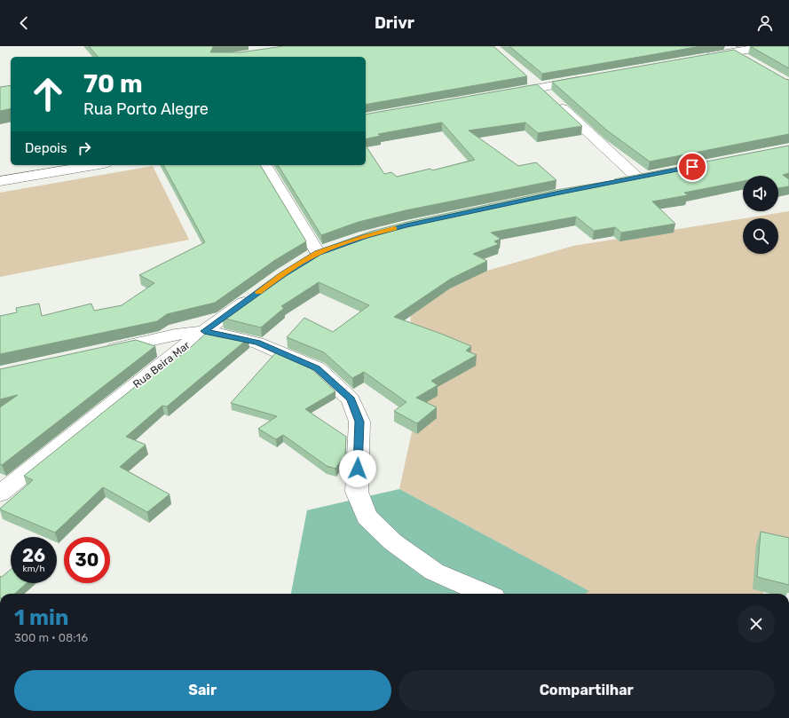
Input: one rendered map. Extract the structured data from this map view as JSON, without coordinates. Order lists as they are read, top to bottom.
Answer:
{
  "streets": {
    "street": ["Rua Beira Mar"]
  },
  "page": {
    "header": "Drivr",
    "turn": ["70 m", "Rua Porto Alegre"],
    "then": "Depois",
    "speed": "26 km/h",
    "limit": "30",
    "heading": ["1 min", "300 m · 08:16"],
    "buttons": ["Sair", "Compartilhar"]
  }
}
